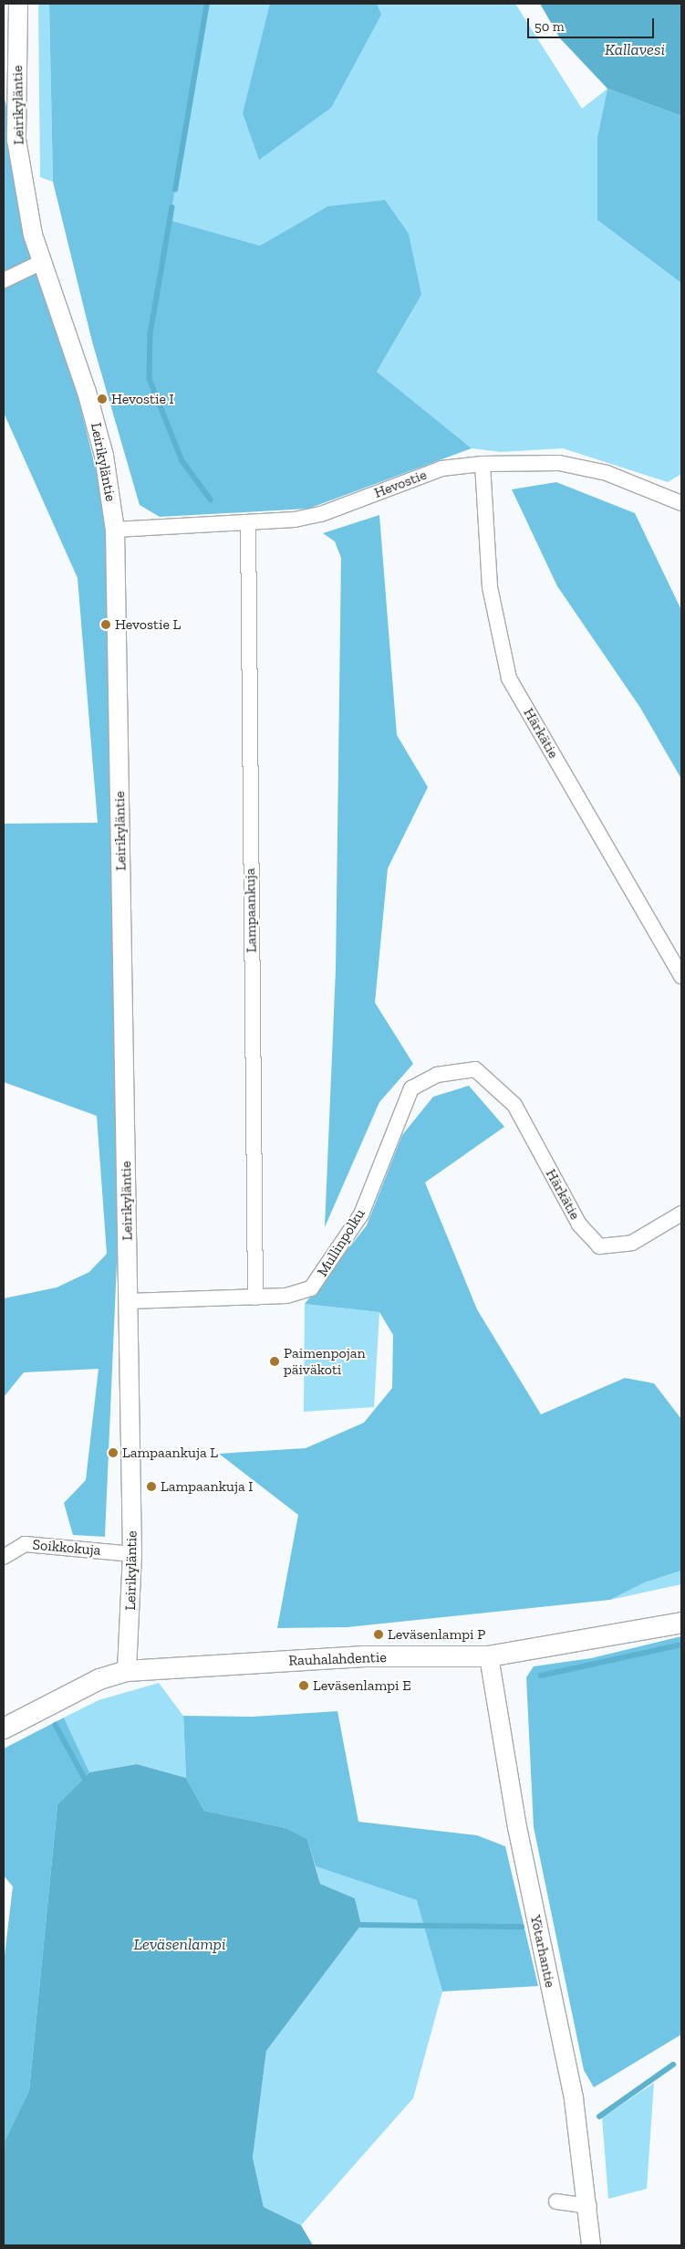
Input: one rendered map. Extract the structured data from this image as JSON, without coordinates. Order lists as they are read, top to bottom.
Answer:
{
  "streets": {
    "main road": ["Rauhalahdentie"],
    "street": [
      "Leirikyläntie",
      "Hevostie",
      "Härkätie",
      "Lampaankuja",
      "Mullinpolku",
      "Soikkokuja",
      "Yötarhantie"
    ]
  },
  "crossings": [
    ["Leirikyläntie", "Hevostie"],
    ["Leirikyläntie", "Mullinpolku"],
    ["Leirikyläntie", "Soikkokuja"],
    ["Leirikyläntie", "Rauhalahdentie"],
    ["Hevostie", "Härkätie"],
    ["Hevostie", "Lampaankuja"],
    ["Härkätie", "Mullinpolku"],
    ["Lampaankuja", "Mullinpolku"],
    ["Rauhalahdentie", "Yötarhantie"]
  ],
  "water": ["Kallavesi", "Leväsenlampi"],
  "places": [
    "Hevostie I",
    "Hevostie L",
    "Paimenpojan päiväkoti",
    "Lampaankuja L",
    "Lampaankuja I",
    "Leväsenlampi P",
    "Leväsenlampi E"
  ],
  "scale_bar": "50 m"
}
